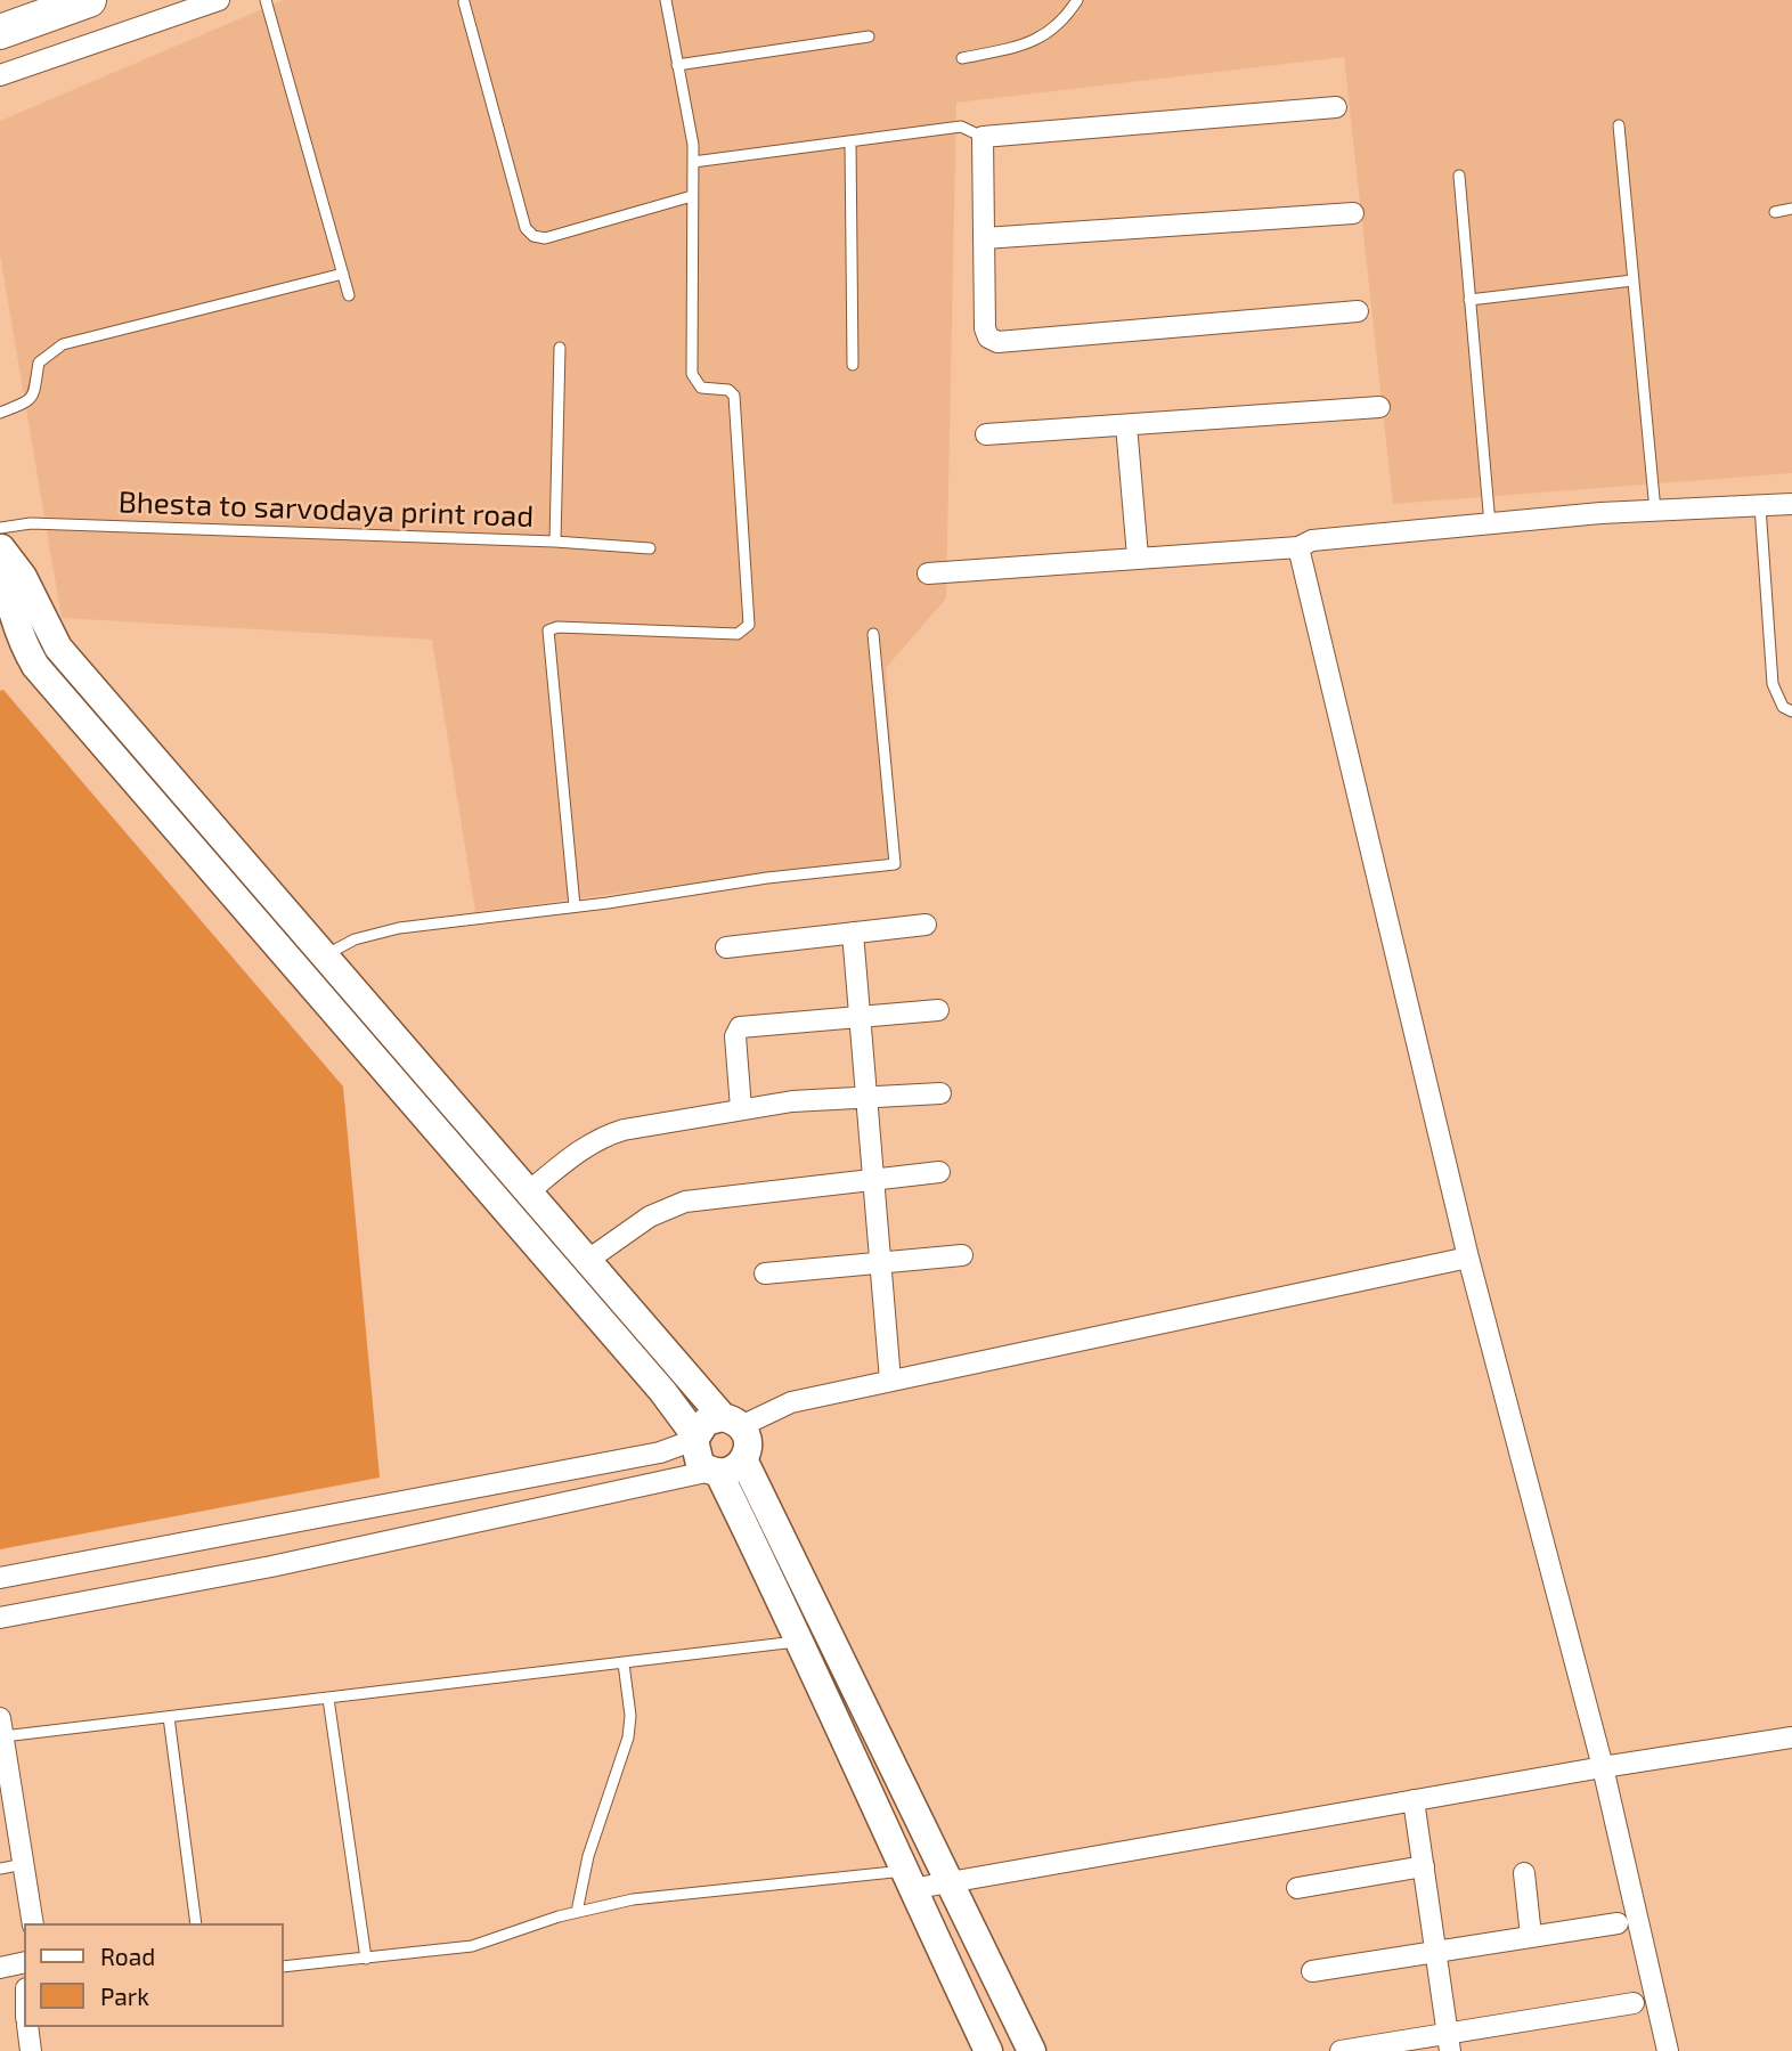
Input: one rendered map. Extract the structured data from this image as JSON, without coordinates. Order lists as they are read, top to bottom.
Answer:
{
  "streets": {
    "lane": ["Bhesta to sarvodaya print road"]
  },
  "legend": ["Road", "Park"]
}
